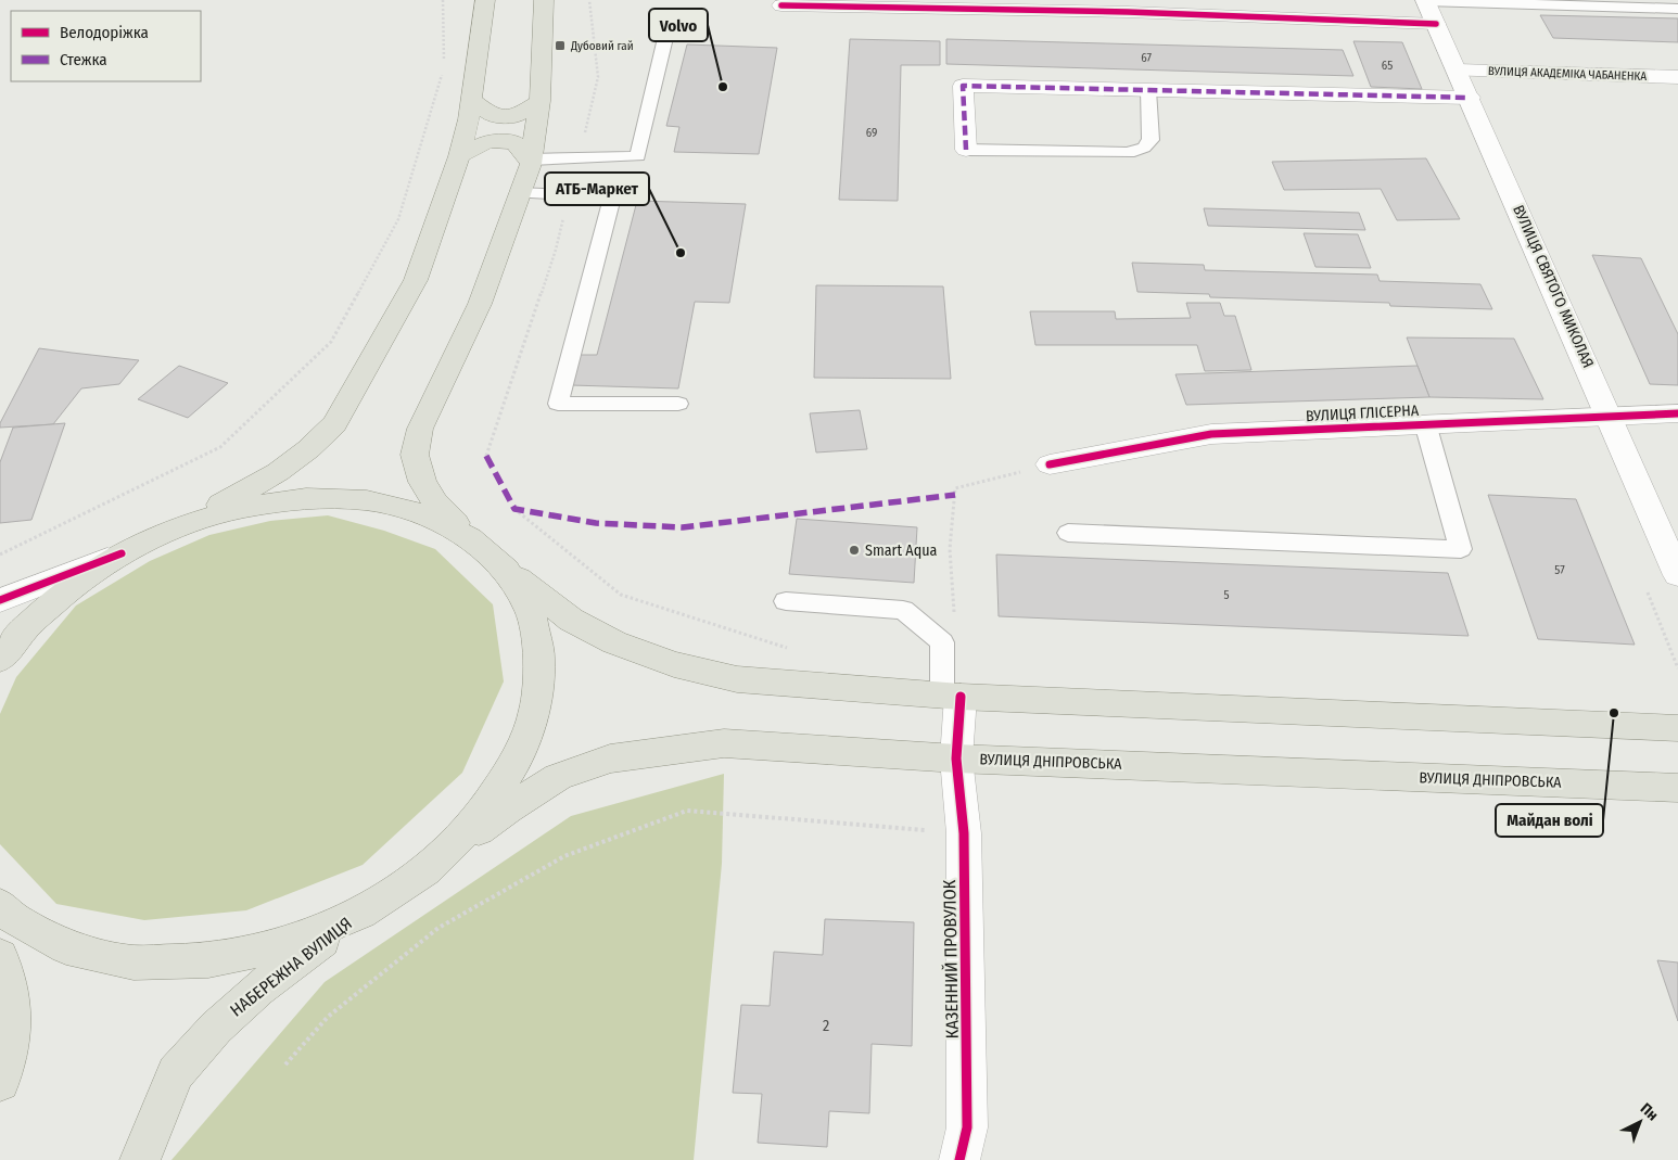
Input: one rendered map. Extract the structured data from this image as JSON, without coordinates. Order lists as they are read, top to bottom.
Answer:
{
  "streets": {
    "main road": ["ВУЛИЦЯ ДНІПРОВСЬКА", "НАБЕРЕЖНА ВУЛИЦЯ"],
    "street": [
      "ВУЛИЦЯ АКАДЕМІКА ЧАБАНЕНКА",
      "ВУЛИЦЯ СВЯТОГО МИКОЛАЯ",
      "ВУЛИЦЯ ГЛІСЕРНА",
      "КАЗЕННИЙ ПРОВУЛОК"
    ]
  },
  "crossings": [
    ["ВУЛИЦЯ АКАДЕМІКА ЧАБАНЕНКА", "ВУЛИЦЯ СВЯТОГО МИКОЛАЯ"],
    ["ВУЛИЦЯ СВЯТОГО МИКОЛАЯ", "ВУЛИЦЯ ГЛІСЕРНА"],
    ["ВУЛИЦЯ ДНІПРОВСЬКА", "КАЗЕННИЙ ПРОВУЛОК"]
  ],
  "places": {
    "transit": ["Дубовий гай"],
    "other": [
      "Volvo",
      "АТБ-Маркет",
      "Smart Aqua",
      "Майдан волі"
    ]
  },
  "house_numbers": [
    "67",
    "65",
    "69",
    "57",
    "5",
    "2"
  ],
  "legend": ["Велодоріжка", "Стежка"],
  "north": "top right"
}
